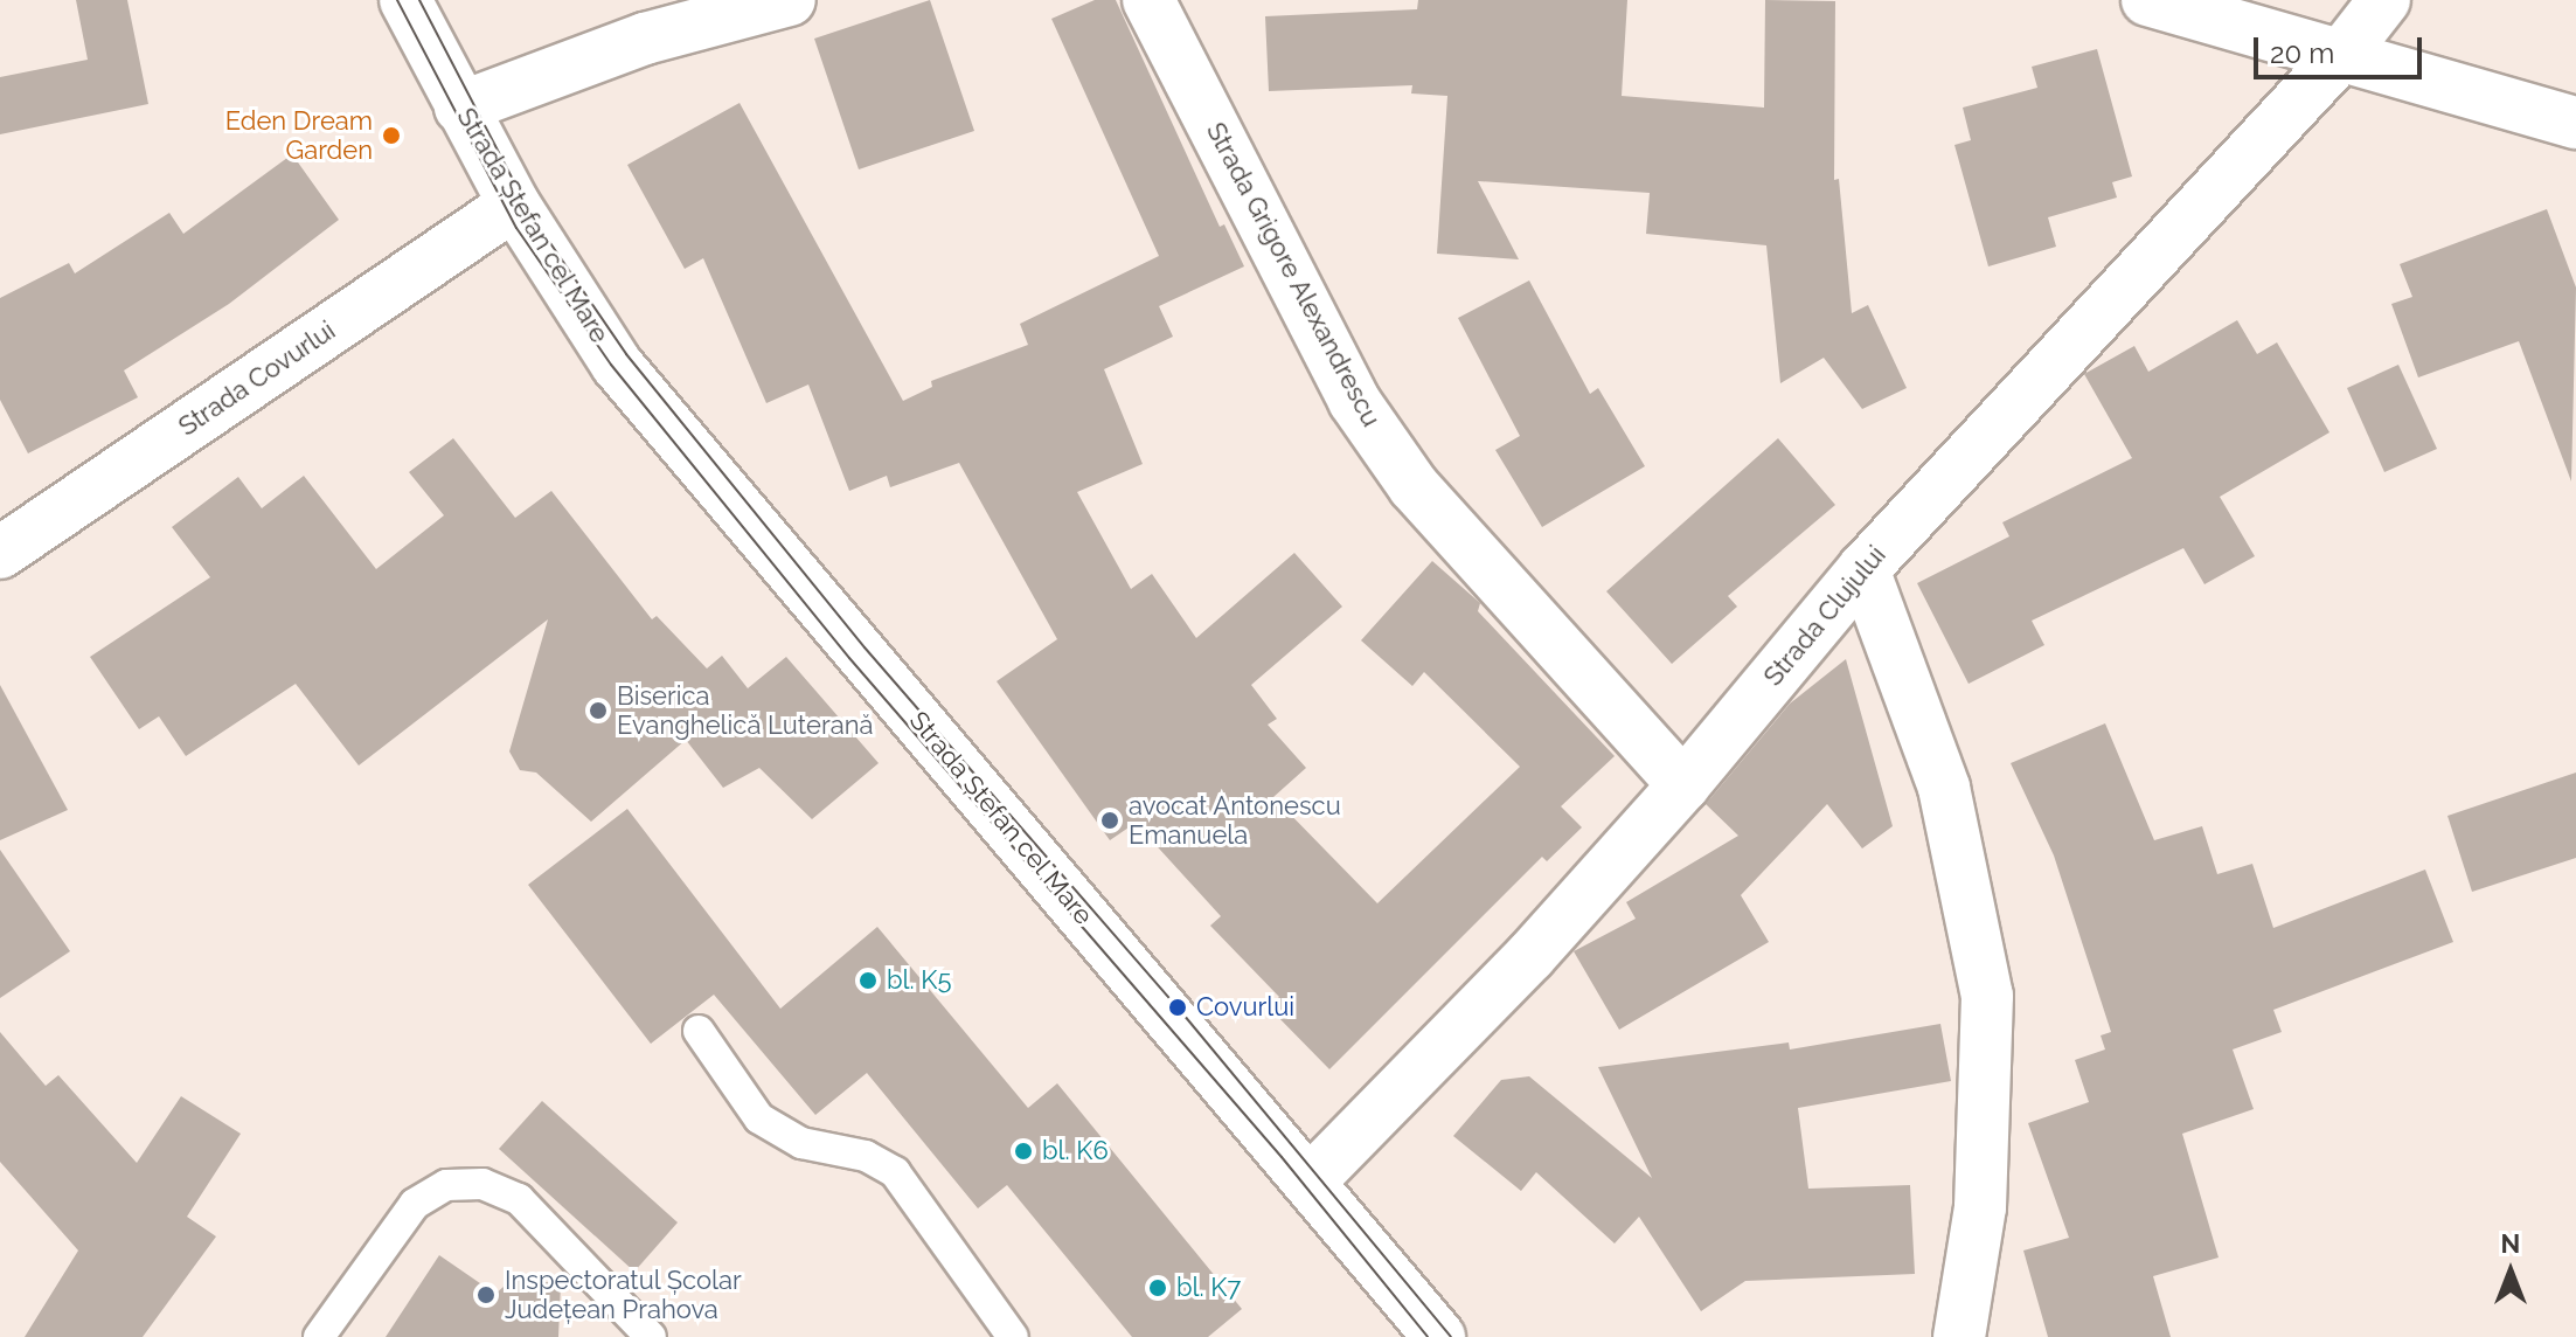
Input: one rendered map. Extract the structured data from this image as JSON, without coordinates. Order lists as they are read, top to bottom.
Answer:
{
  "streets": {
    "street": [
      "Strada Ștefan cel Mare",
      "Strada Grigore Alexandrescu",
      "Strada Covurlui",
      "Strada Clujului"
    ]
  },
  "crossings": [
    ["Strada Ștefan cel Mare", "Strada Covurlui"],
    ["Strada Ștefan cel Mare", "Strada Clujului"],
    ["Strada Grigore Alexandrescu", "Strada Clujului"]
  ],
  "places": [
    "Eden Dream Garden",
    "Biserica Evanghelică Luterană",
    "avocat Antonescu Emanuela",
    "bl. K5",
    "Covurlui",
    "bl. K6",
    "bl. K7",
    "Inspectoratul Școlar Județean Prahova"
  ],
  "scale_bar": "20 m",
  "north": "top"
}
